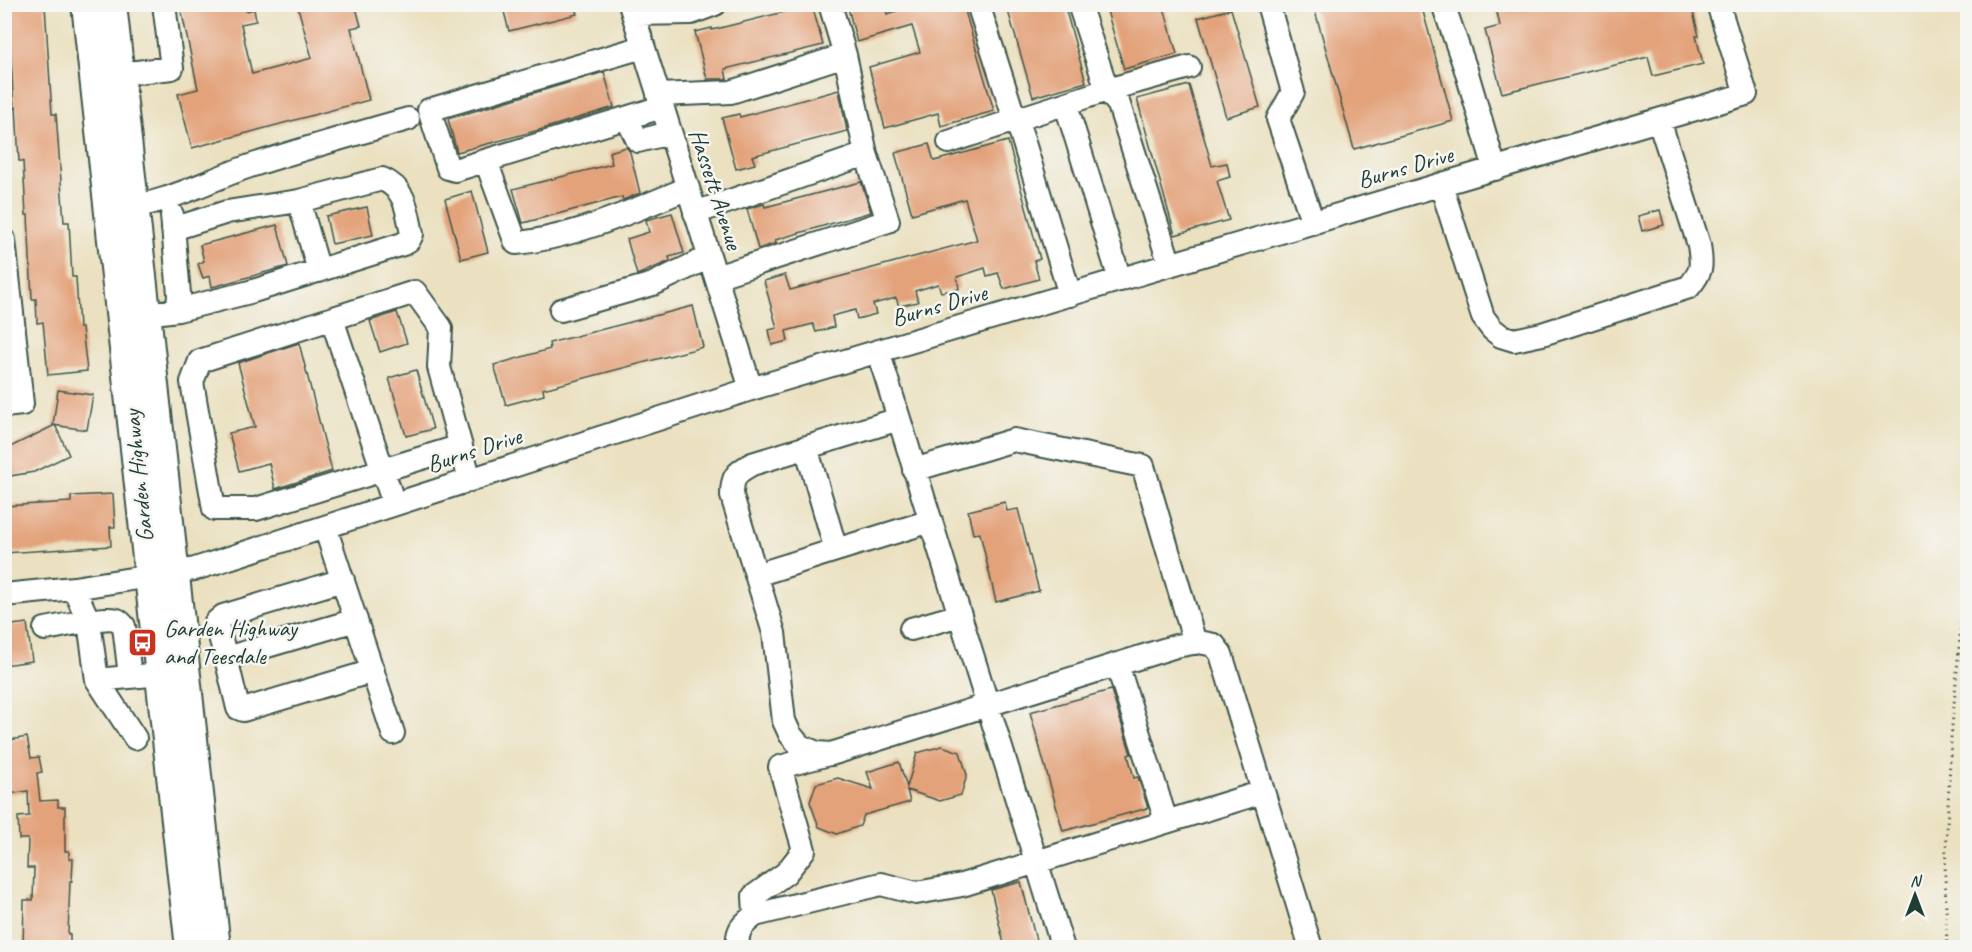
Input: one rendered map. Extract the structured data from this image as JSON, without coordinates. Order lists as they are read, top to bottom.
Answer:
{
  "streets": {
    "main road": ["Garden Highway"],
    "street": ["Burns Drive", "Hassett Avenue"]
  },
  "crossings": [
    ["Burns Drive", "Hassett Avenue"],
    ["Burns Drive", "Garden Highway"]
  ],
  "places": {
    "bus stop": ["Garden Highway and Teesdale"]
  },
  "north": "top"
}
